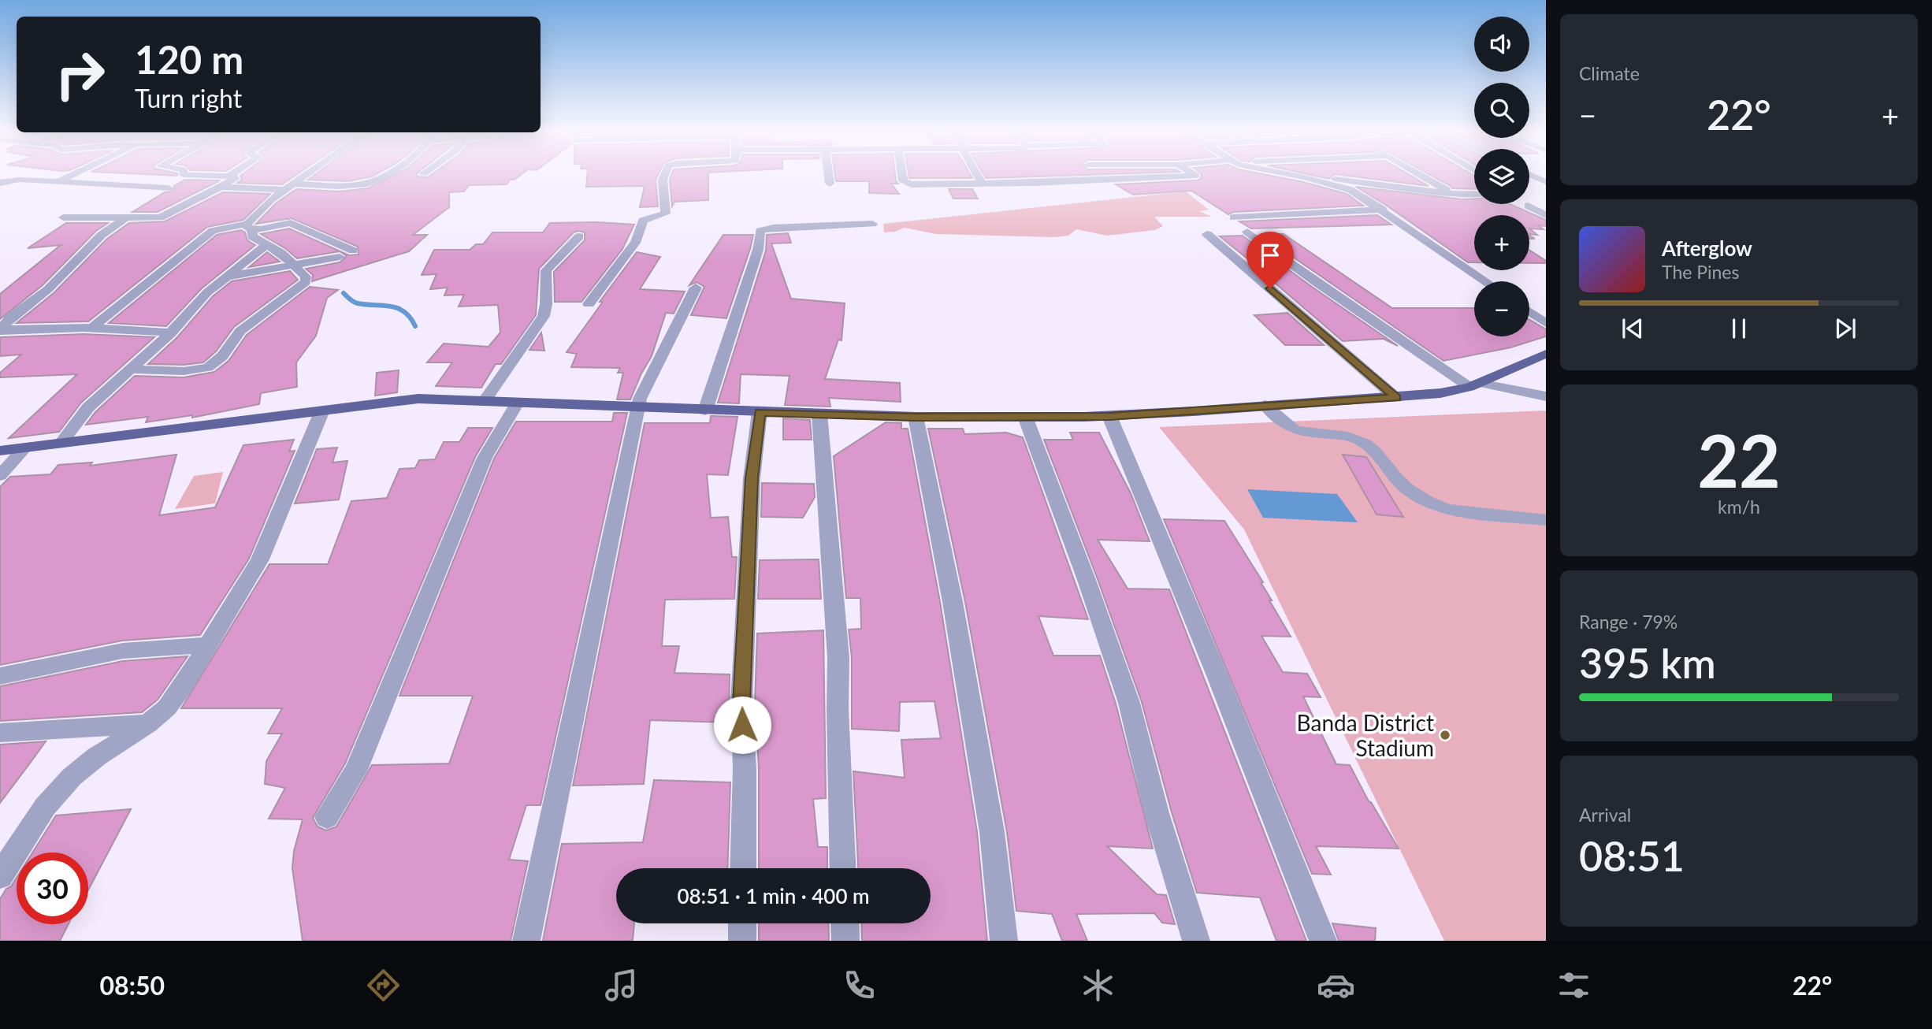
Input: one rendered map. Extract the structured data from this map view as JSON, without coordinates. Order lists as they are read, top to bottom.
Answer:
{
  "places": ["Banda District Stadium"],
  "page": {
    "tile": [
      "Climate",
      ["22", "km/h"],
      ["Range · 79%", "395 km"],
      ["Arrival", "08:51"]
    ],
    "map_buttons": ["+", "−"],
    "turn": ["120 m", "Turn right"],
    "heat": ["−", "22°", "+"],
    "song": ["Afterglow", "The Pines"],
    "limit": "30",
    "trip": "08:51 · 1 min · 400 m",
    "tabs": ["08:50", "22°"]
  }
}
